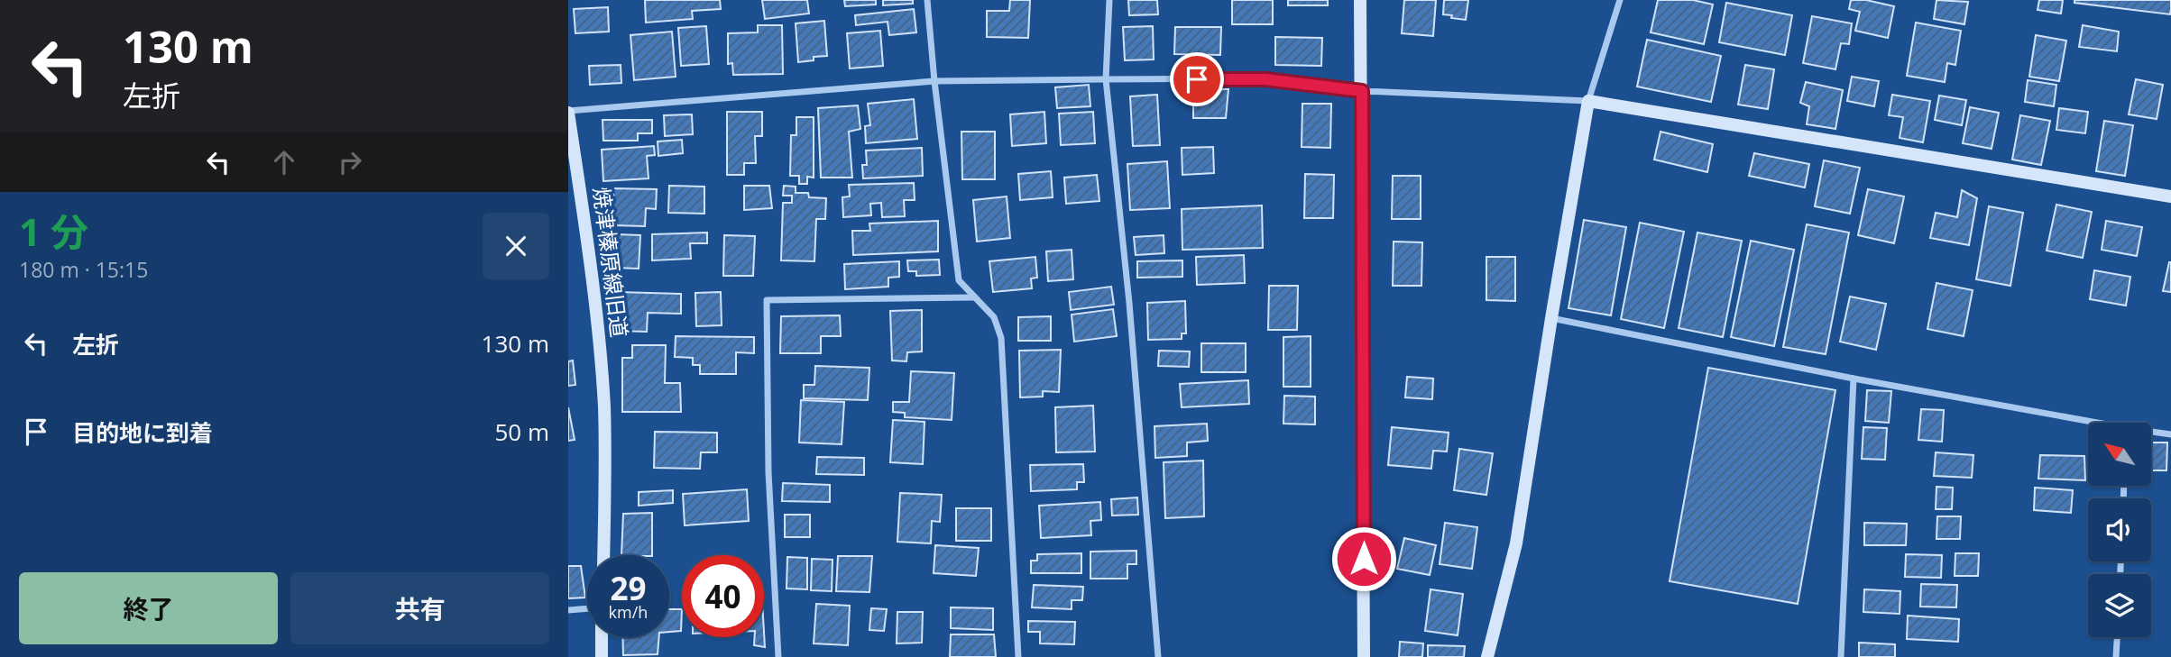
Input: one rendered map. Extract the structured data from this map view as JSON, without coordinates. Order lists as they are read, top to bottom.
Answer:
{
  "streets": {
    "street": ["焼津榛原線旧道"]
  },
  "north": "top left",
  "page": {
    "turn": ["130 m", "左折"],
    "heading": ["1 分", "180 m · 15:15"],
    "list": [
      {
        "name": "左折",
        "value": "130 m"
      },
      {
        "name": "目的地に到着",
        "value": "50 m"
      }
    ],
    "speed": "29 km/h",
    "limit": "40",
    "buttons": ["終了", "共有"]
  }
}
